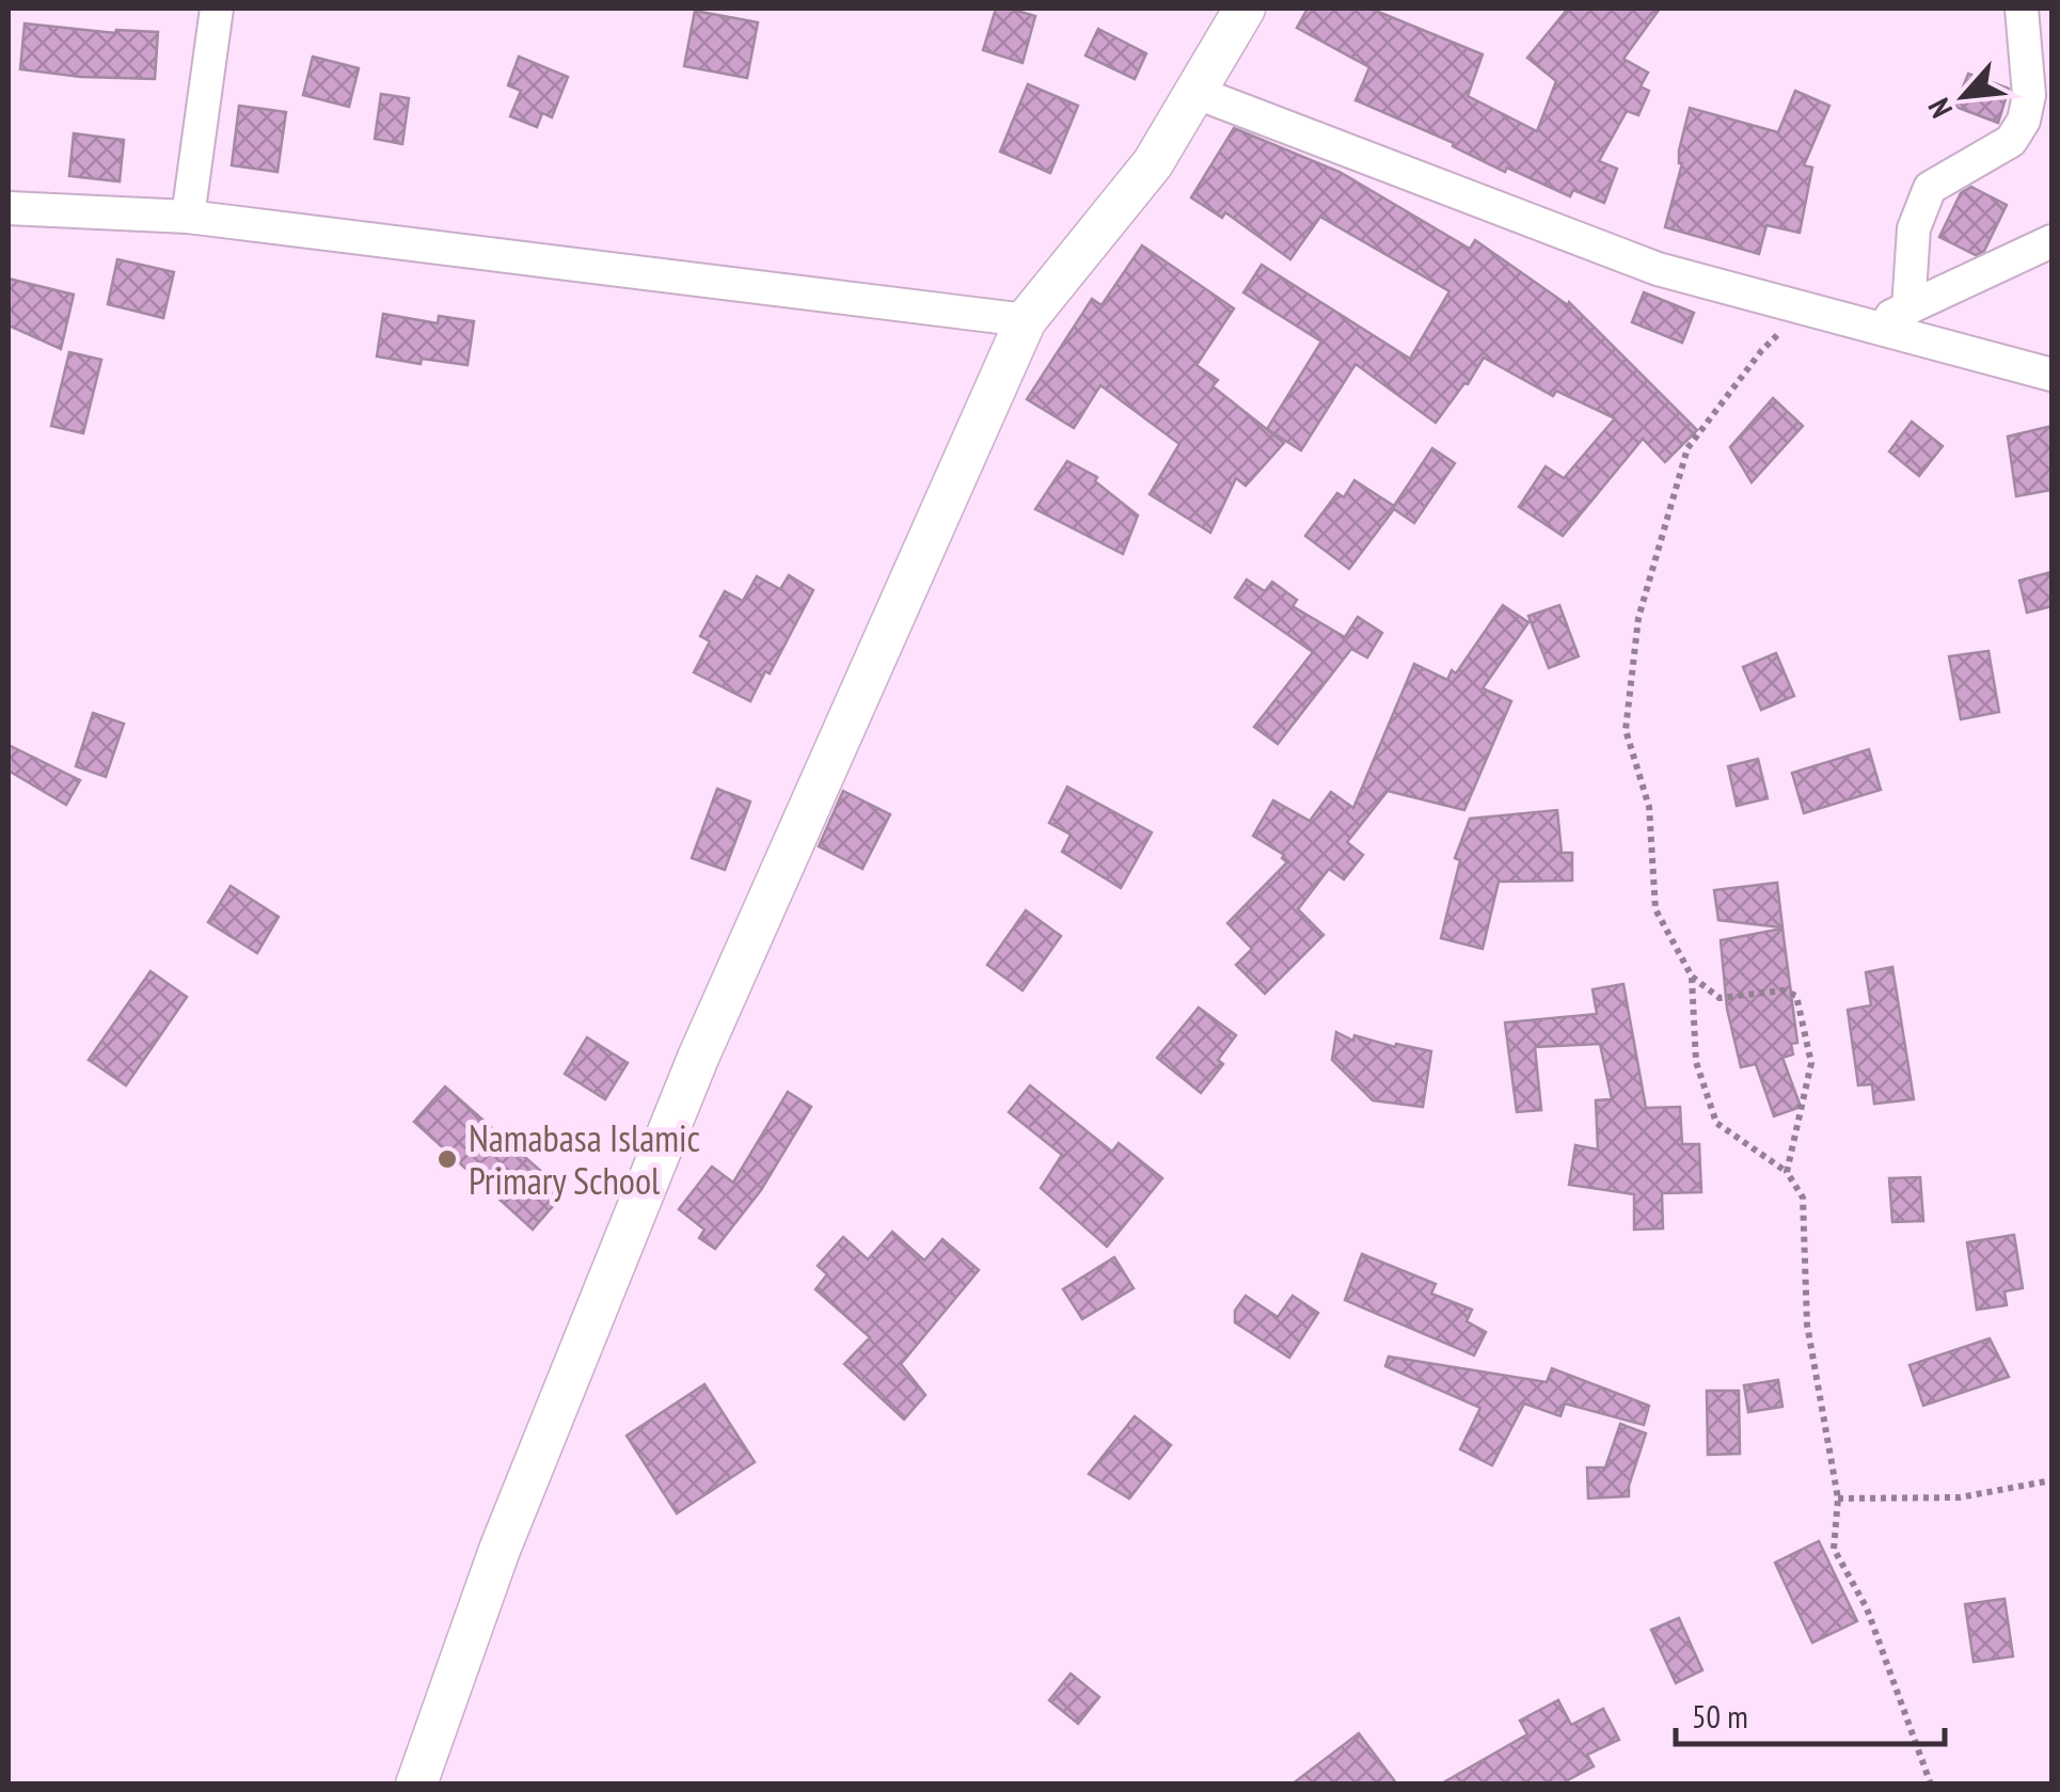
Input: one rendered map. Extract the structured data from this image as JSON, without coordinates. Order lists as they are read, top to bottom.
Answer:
{
  "places": ["Namabasa Islamic Primary School"],
  "scale_bar": "50 m",
  "north": "bottom left"
}
